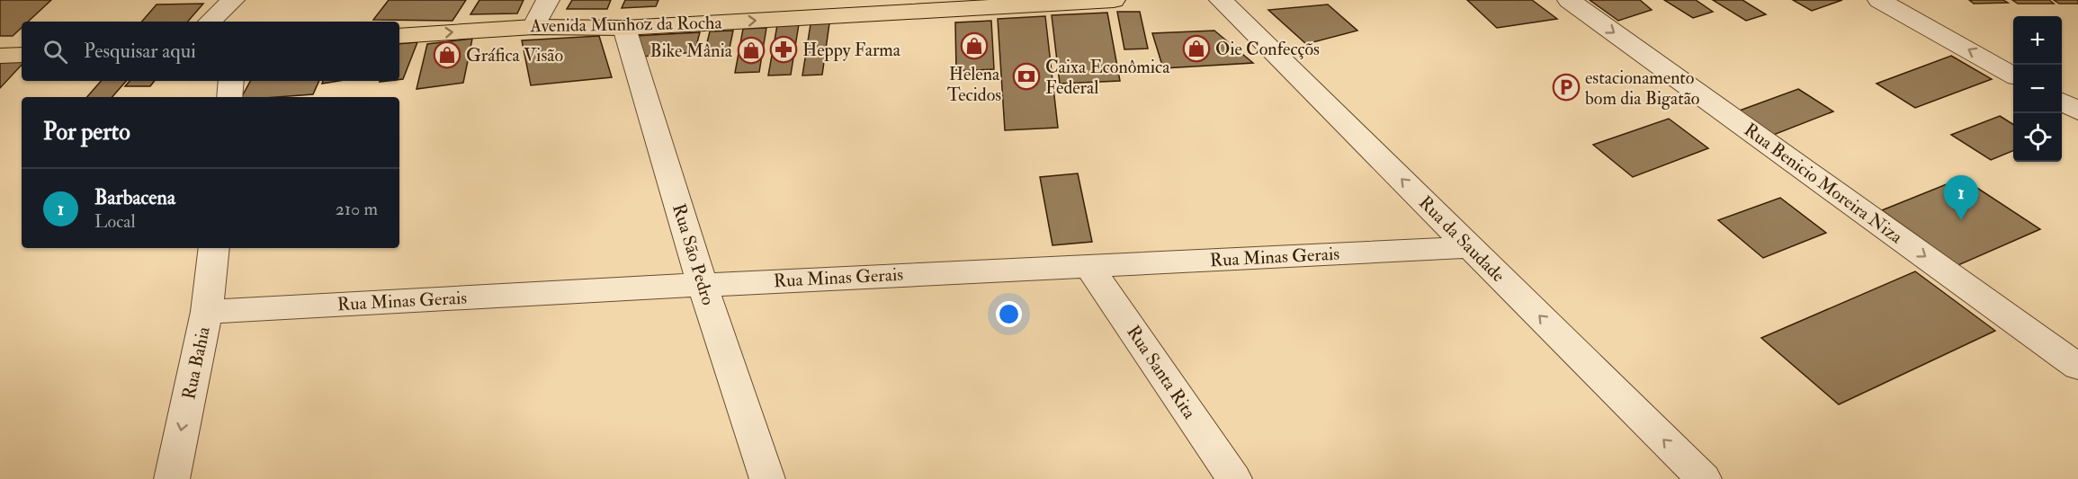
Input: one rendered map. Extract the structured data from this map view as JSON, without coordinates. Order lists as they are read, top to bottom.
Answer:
{
  "streets": {
    "main road": ["Avenida Munhoz da Rocha"],
    "street": [
      "Rua Benicio Moreira Niza",
      "Rua da Saudade",
      "Rua São Pedro",
      "Rua Minas Gerais",
      "Rua Bahia",
      "Rua Santa Rita"
    ]
  },
  "crossings": [
    ["Avenida Munhoz da Rocha", "Rua São Pedro"],
    ["Rua da Saudade", "Rua Minas Gerais"],
    ["Rua São Pedro", "Rua Minas Gerais"],
    ["Rua Minas Gerais", "Rua Bahia"],
    ["Rua Minas Gerais", "Rua Santa Rita"]
  ],
  "one_way": [
    "Avenida Munhoz da Rocha",
    "Rua Benicio Moreira Niza",
    "Rua da Saudade",
    "Rua Bahia"
  ],
  "places": {
    "shop": [
      "Helena Tecidos",
      "Oie Confecçõs",
      "Bike Mânia",
      "Gráfica Visão"
    ],
    "pharmacy": ["Heppy Farma"],
    "bank": ["Caixa Econômica Federal"],
    "parking": ["estacionamento bom dia Bigatão"]
  },
  "page": {
    "map_buttons": ["+", "−"],
    "search": "Pesquisar aqui",
    "heading": "Por perto",
    "list": [
      {
        "mark": "1",
        "name": "Barbacena",
        "note": "Local",
        "value": "210 m"
      }
    ],
    "pins": "1"
  }
}
